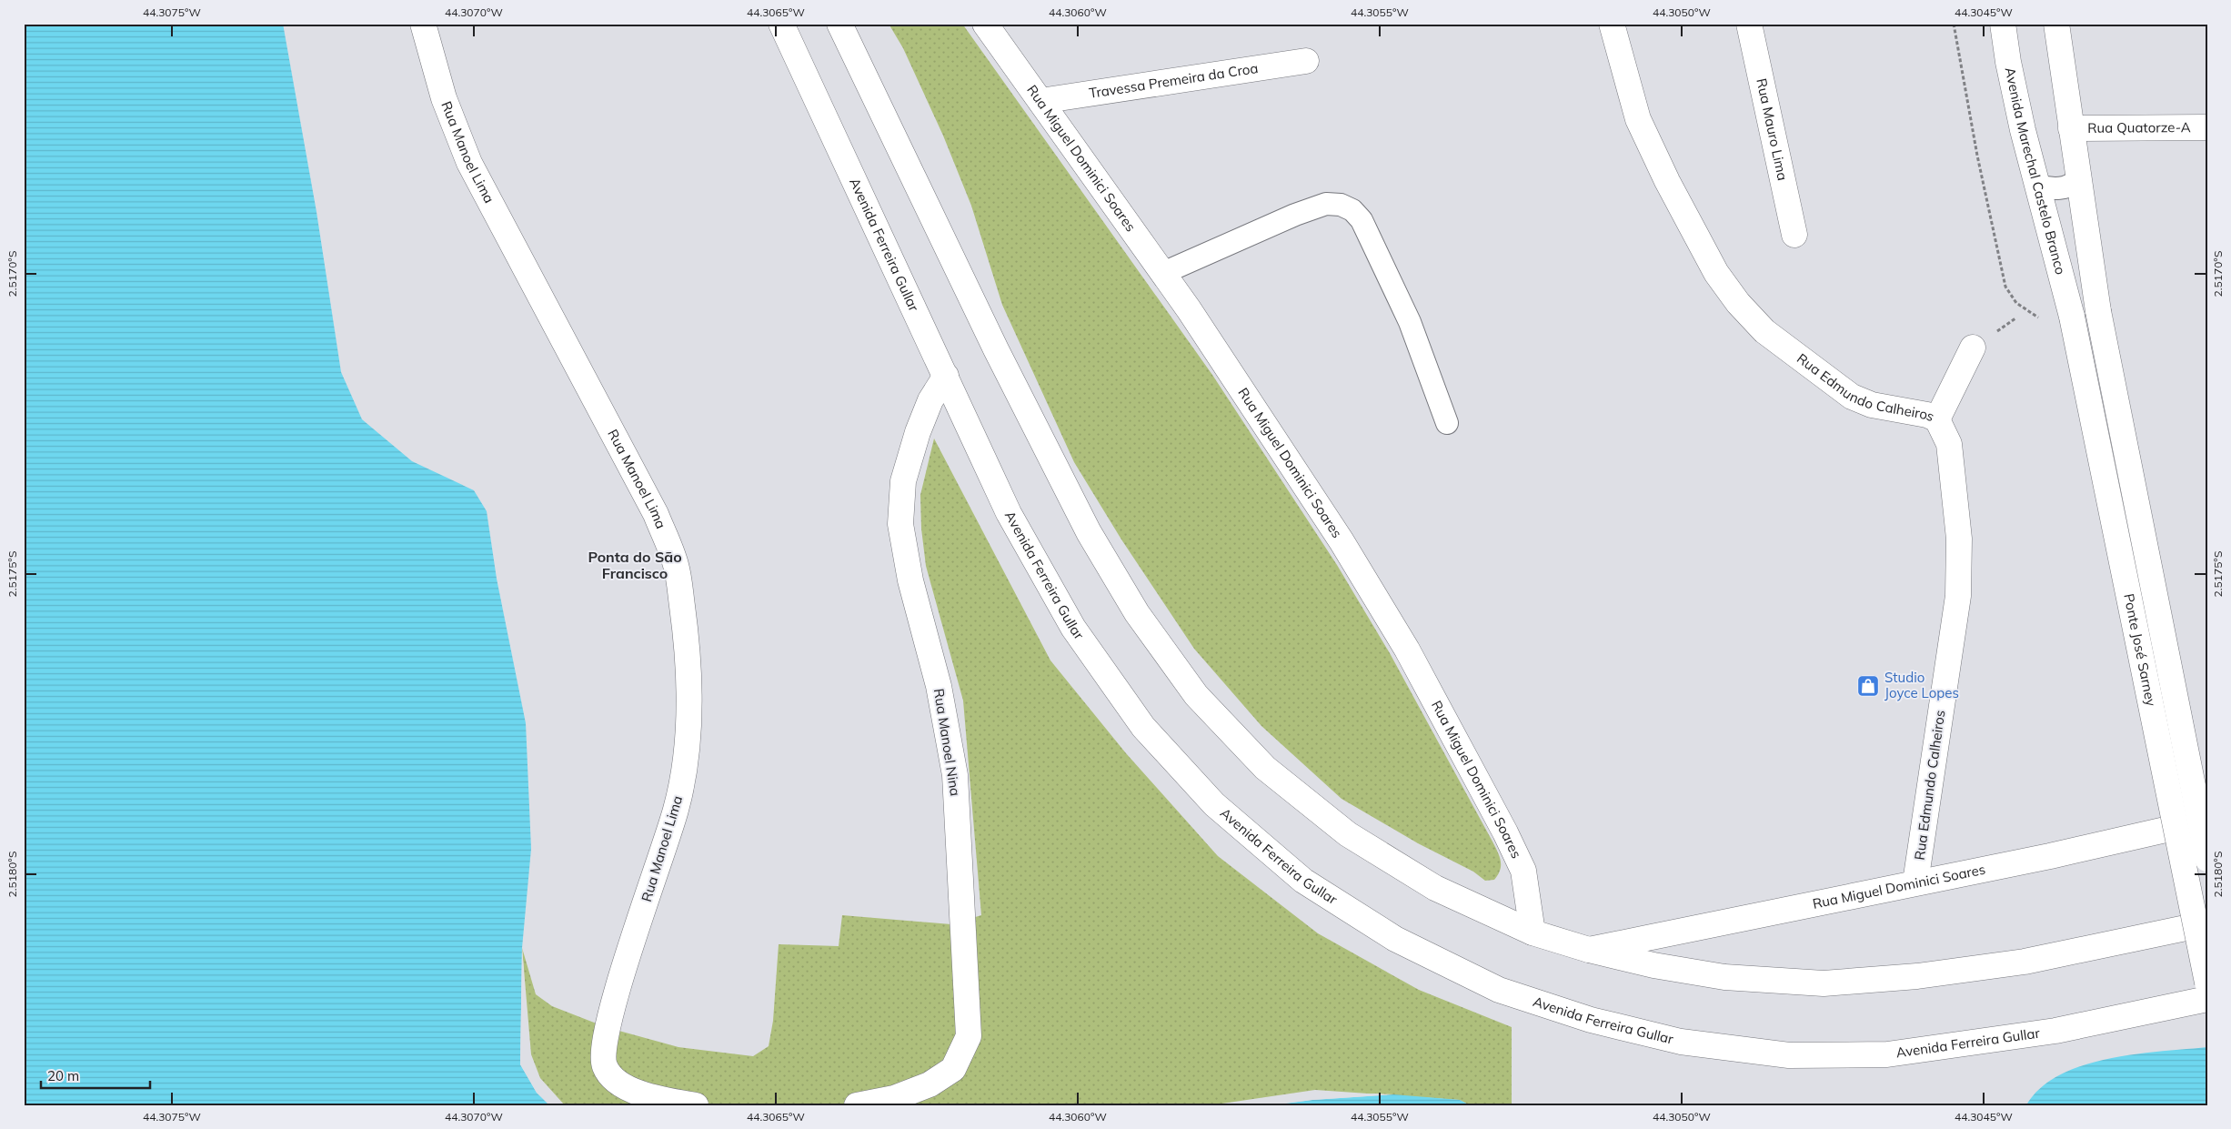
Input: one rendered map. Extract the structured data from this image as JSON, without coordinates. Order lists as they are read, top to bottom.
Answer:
{
  "streets": {
    "main road": [
      "Travessa Premeira da Croa",
      "Rua Quatorze-A",
      "Rua Mauro Lima",
      "Rua Manoel Lima",
      "Rua Miguel Dominici Soares",
      "Avenida Marechal Castelo Branco",
      "Avenida Ferreira Gullar",
      "Rua Edmundo Calheiros",
      "Ponte José Sarney",
      "Rua Manoel Nina"
    ]
  },
  "crossings": [
    ["Travessa Premeira da Croa", "Rua Miguel Dominici Soares"],
    ["Rua Miguel Dominici Soares", "Rua Edmundo Calheiros"],
    ["Avenida Marechal Castelo Branco", "Ponte José Sarney"],
    ["Avenida Ferreira Gullar", "Rua Manoel Nina"]
  ],
  "districts": ["Ponta do São Francisco"],
  "places": {
    "shop": ["Studio Joyce Lopes"]
  },
  "scale_bar": "20 m",
  "coordinates": [
    "44.3075°W",
    "44.3070°W",
    "44.3065°W",
    "44.3060°W",
    "44.3055°W",
    "44.3050°W",
    "44.3045°W",
    "2.5170°S",
    "2.5175°S",
    "2.5180°S"
  ]
}
